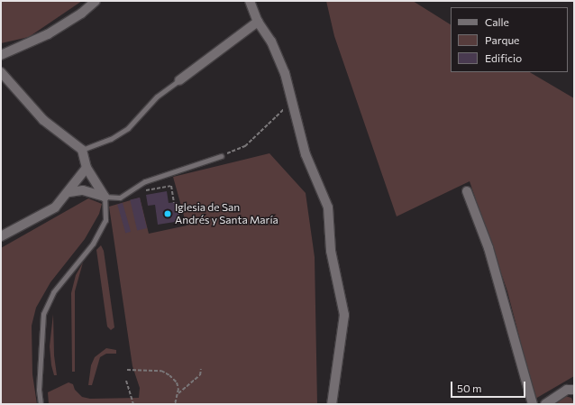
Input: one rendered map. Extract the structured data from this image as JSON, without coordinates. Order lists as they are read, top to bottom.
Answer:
{
  "places": ["Iglesia de San Andrés y Santa María"],
  "legend": ["Calle", "Parque", "Edificio"],
  "scale_bar": "50 m"
}
